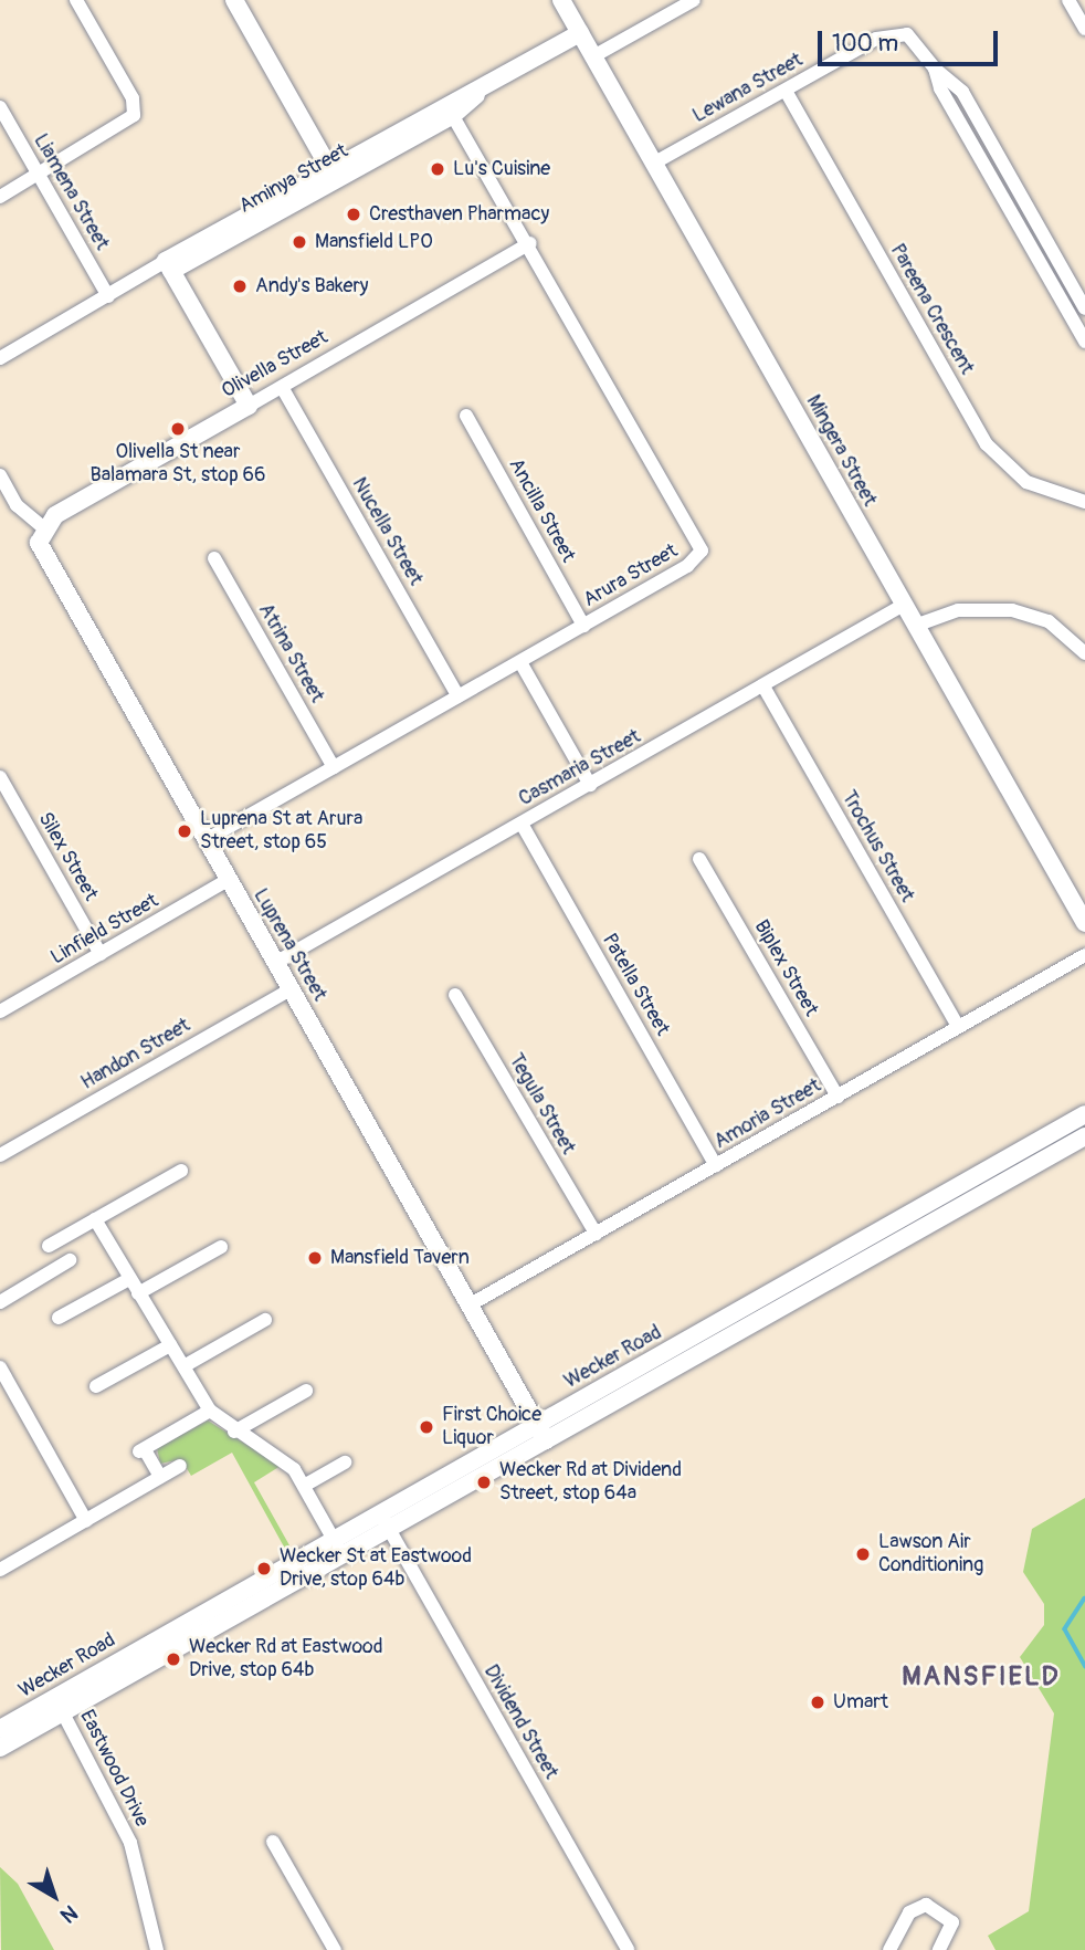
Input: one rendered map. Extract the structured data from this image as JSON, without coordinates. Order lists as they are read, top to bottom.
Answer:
{
  "streets": {
    "street": [
      "Lewana Street",
      "Aminya Street",
      "Liamena Street",
      "Pareena Crescent",
      "Olivella Street",
      "Mingera Street",
      "Ancilla Street",
      "Nucella Street",
      "Arura Street",
      "Atrina Street",
      "Casmaria Street",
      "Trochus Street",
      "Silex Street",
      "Linfield Street",
      "Luprena Street",
      "Biplex Street",
      "Patella Street",
      "Handon Street",
      "Tegula Street",
      "Amoria Street",
      "Wecker Road",
      "Dividend Street",
      "Eastwood Drive"
    ]
  },
  "crossings": [
    ["Lewana Street", "Pareena Crescent"],
    ["Lewana Street", "Mingera Street"],
    ["Aminya Street", "Liamena Street"],
    ["Aminya Street", "Mingera Street"],
    ["Aminya Street", "Arura Street"],
    ["Olivella Street", "Nucella Street"],
    ["Olivella Street", "Arura Street"],
    ["Olivella Street", "Luprena Street"],
    ["Mingera Street", "Casmaria Street"],
    ["Ancilla Street", "Arura Street"],
    ["Nucella Street", "Arura Street"],
    ["Arura Street", "Atrina Street"],
    ["Arura Street", "Luprena Street"],
    ["Casmaria Street", "Trochus Street"],
    ["Casmaria Street", "Luprena Street"],
    ["Casmaria Street", "Patella Street"],
    ["Trochus Street", "Amoria Street"],
    ["Silex Street", "Linfield Street"],
    ["Linfield Street", "Luprena Street"],
    ["Luprena Street", "Handon Street"],
    ["Luprena Street", "Amoria Street"],
    ["Luprena Street", "Wecker Road"],
    ["Biplex Street", "Amoria Street"],
    ["Patella Street", "Amoria Street"],
    ["Tegula Street", "Amoria Street"],
    ["Wecker Road", "Dividend Street"],
    ["Wecker Road", "Eastwood Drive"]
  ],
  "districts": ["MANSFIELD"],
  "places": [
    "Lu's Cuisine",
    "Cresthaven Pharmacy",
    "Mansfield LPO",
    "Andy's Bakery",
    "Olivella St near Balamara St, stop 66",
    "Luprena St at Arura Street, stop 65",
    "Mansfield Tavern",
    "First Choice Liquor",
    "Wecker Rd at Dividend Street, stop 64a",
    "Lawson Air Conditioning",
    "Wecker St at Eastwood Drive, stop 64b",
    "Wecker Rd at Eastwood Drive, stop 64b",
    "Umart"
  ],
  "scale_bar": "100 m",
  "north": "bottom right"
}
